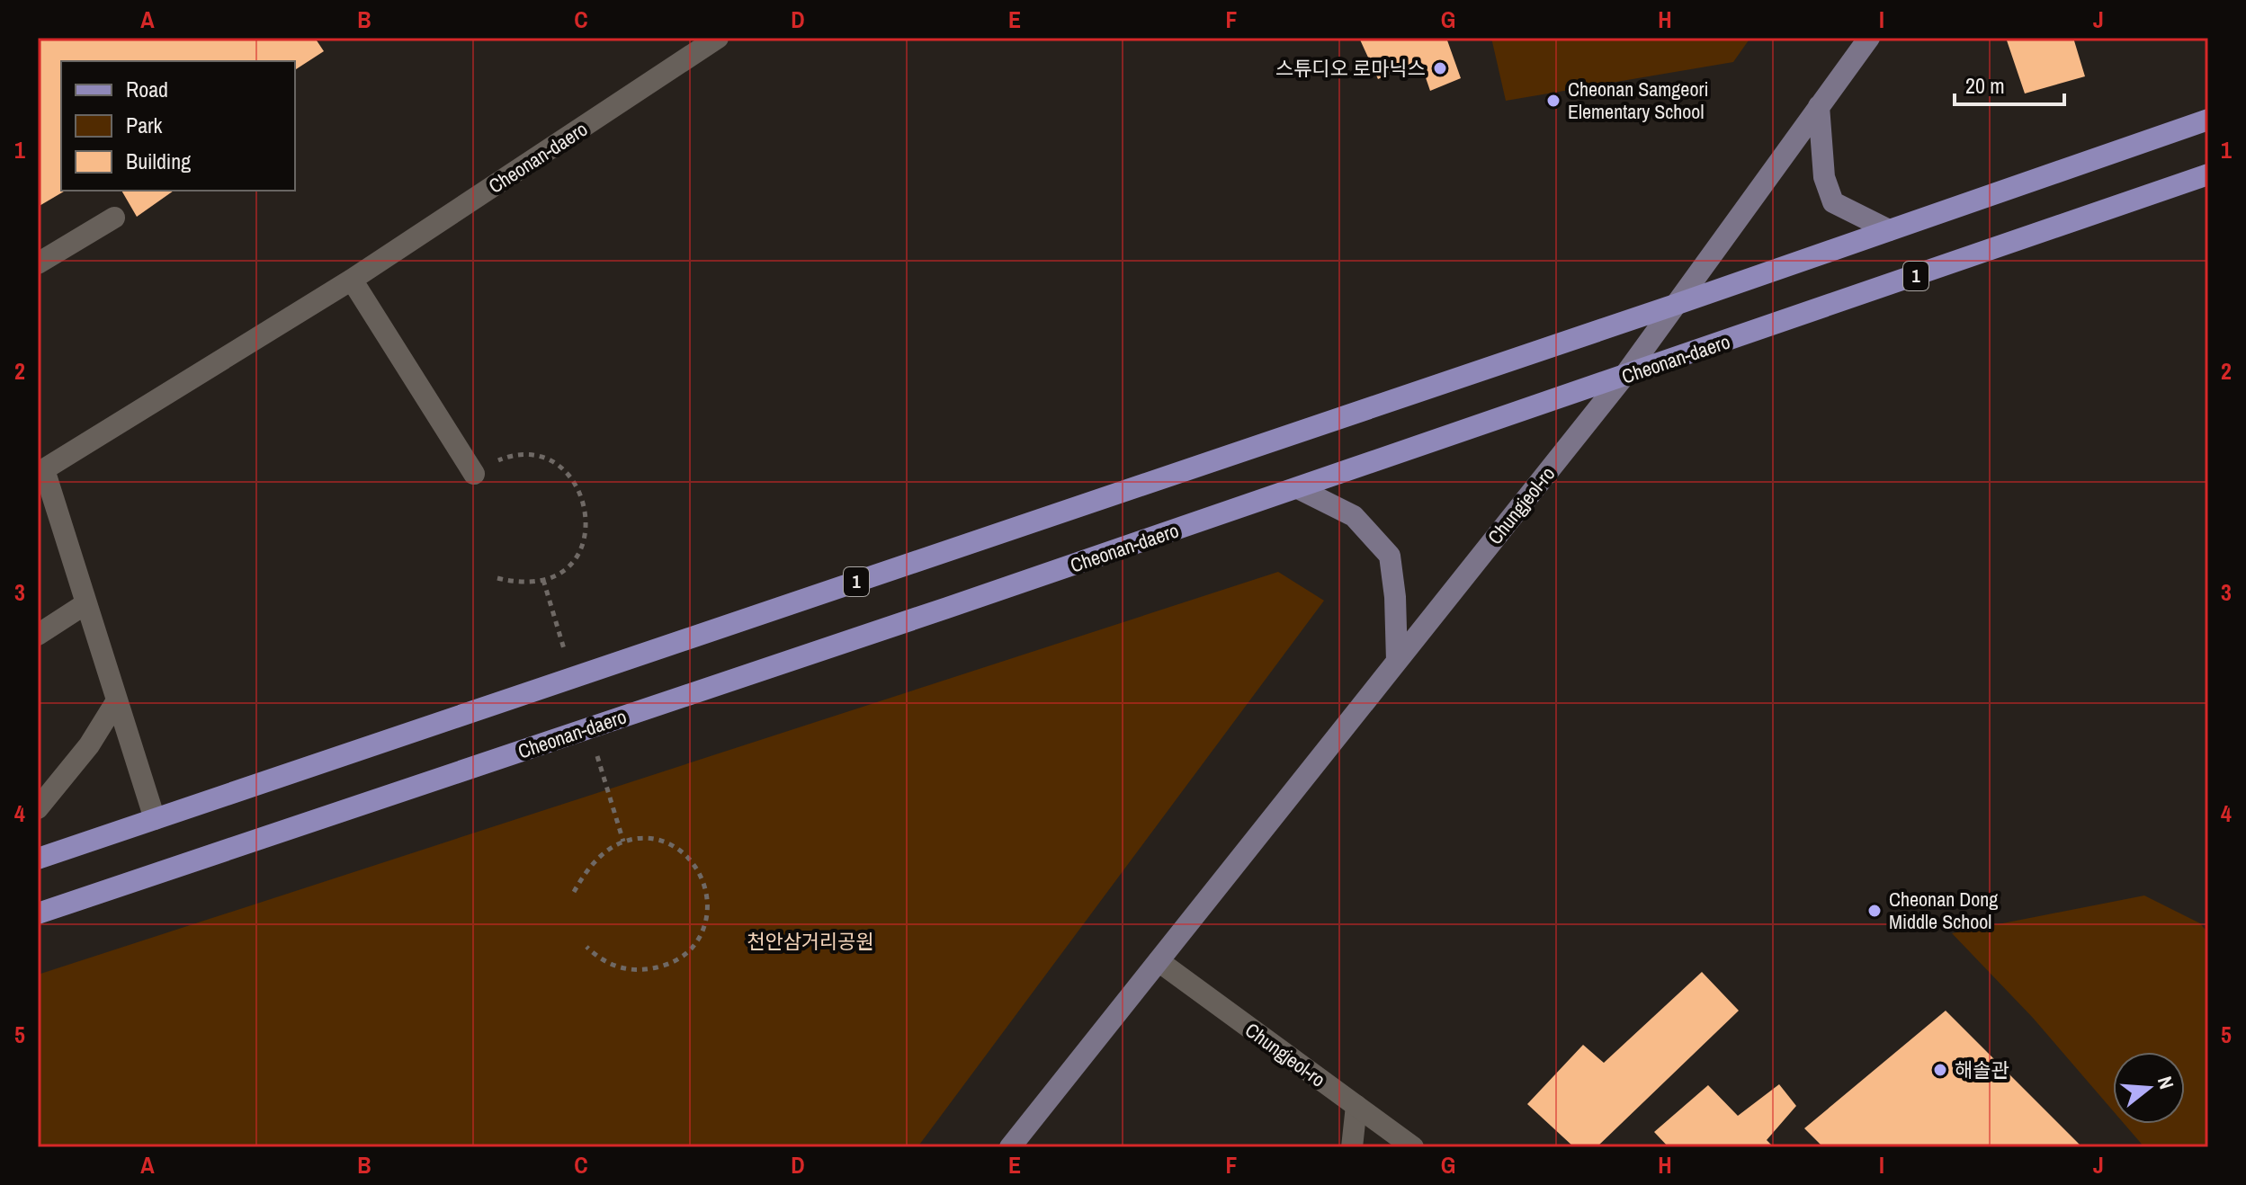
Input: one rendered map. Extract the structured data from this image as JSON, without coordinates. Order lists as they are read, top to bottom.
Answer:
{
  "streets": {
    "main road": ["Cheonan-daero", "1"],
    "street": ["Chungjeol-ro"]
  },
  "crossings": [
    ["Cheonan-daero", "1"],
    ["Cheonan-daero", "Chungjeol-ro"],
    ["1", "Chungjeol-ro"]
  ],
  "parks": ["천안삼거리공원"],
  "places": [
    "스튜디오 로마닉스",
    "Cheonan Samgeori Elementary School",
    "Cheonan Dong Middle School",
    "해솔관"
  ],
  "legend": ["Road", "Park", "Building"],
  "scale_bar": "20 m",
  "north": "right",
  "grid": {
    "columns": [
      "A",
      "B",
      "C",
      "D",
      "E",
      "F",
      "G",
      "H",
      "I",
      "J"
    ],
    "rows": [
      "1",
      "2",
      "3",
      "4",
      "5"
    ]
  }
}
